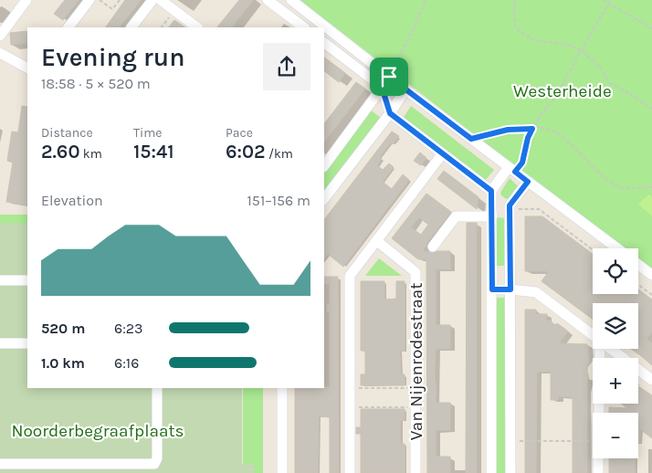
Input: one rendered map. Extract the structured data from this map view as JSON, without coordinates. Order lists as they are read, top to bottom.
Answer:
{
  "streets": {
    "street": ["Van Nijenrodestraat"]
  },
  "parks": ["Westerheide", "Noorderbegraafplaats"],
  "page": {
    "heading": ["Evening run", "18:58 · 5 × 520 m"],
    "stats": [
      ["Distance", "2.60 km"],
      ["Time", "15:41"],
      ["Pace", "6:02 /km"]
    ],
    "chart": ["Elevation", "151–156 m"],
    "map_buttons": ["+", "−"],
    "list": [
      {
        "name": "520 m",
        "note": "6:23"
      },
      {
        "name": "1.0 km",
        "note": "6:16"
      }
    ]
  }
}
